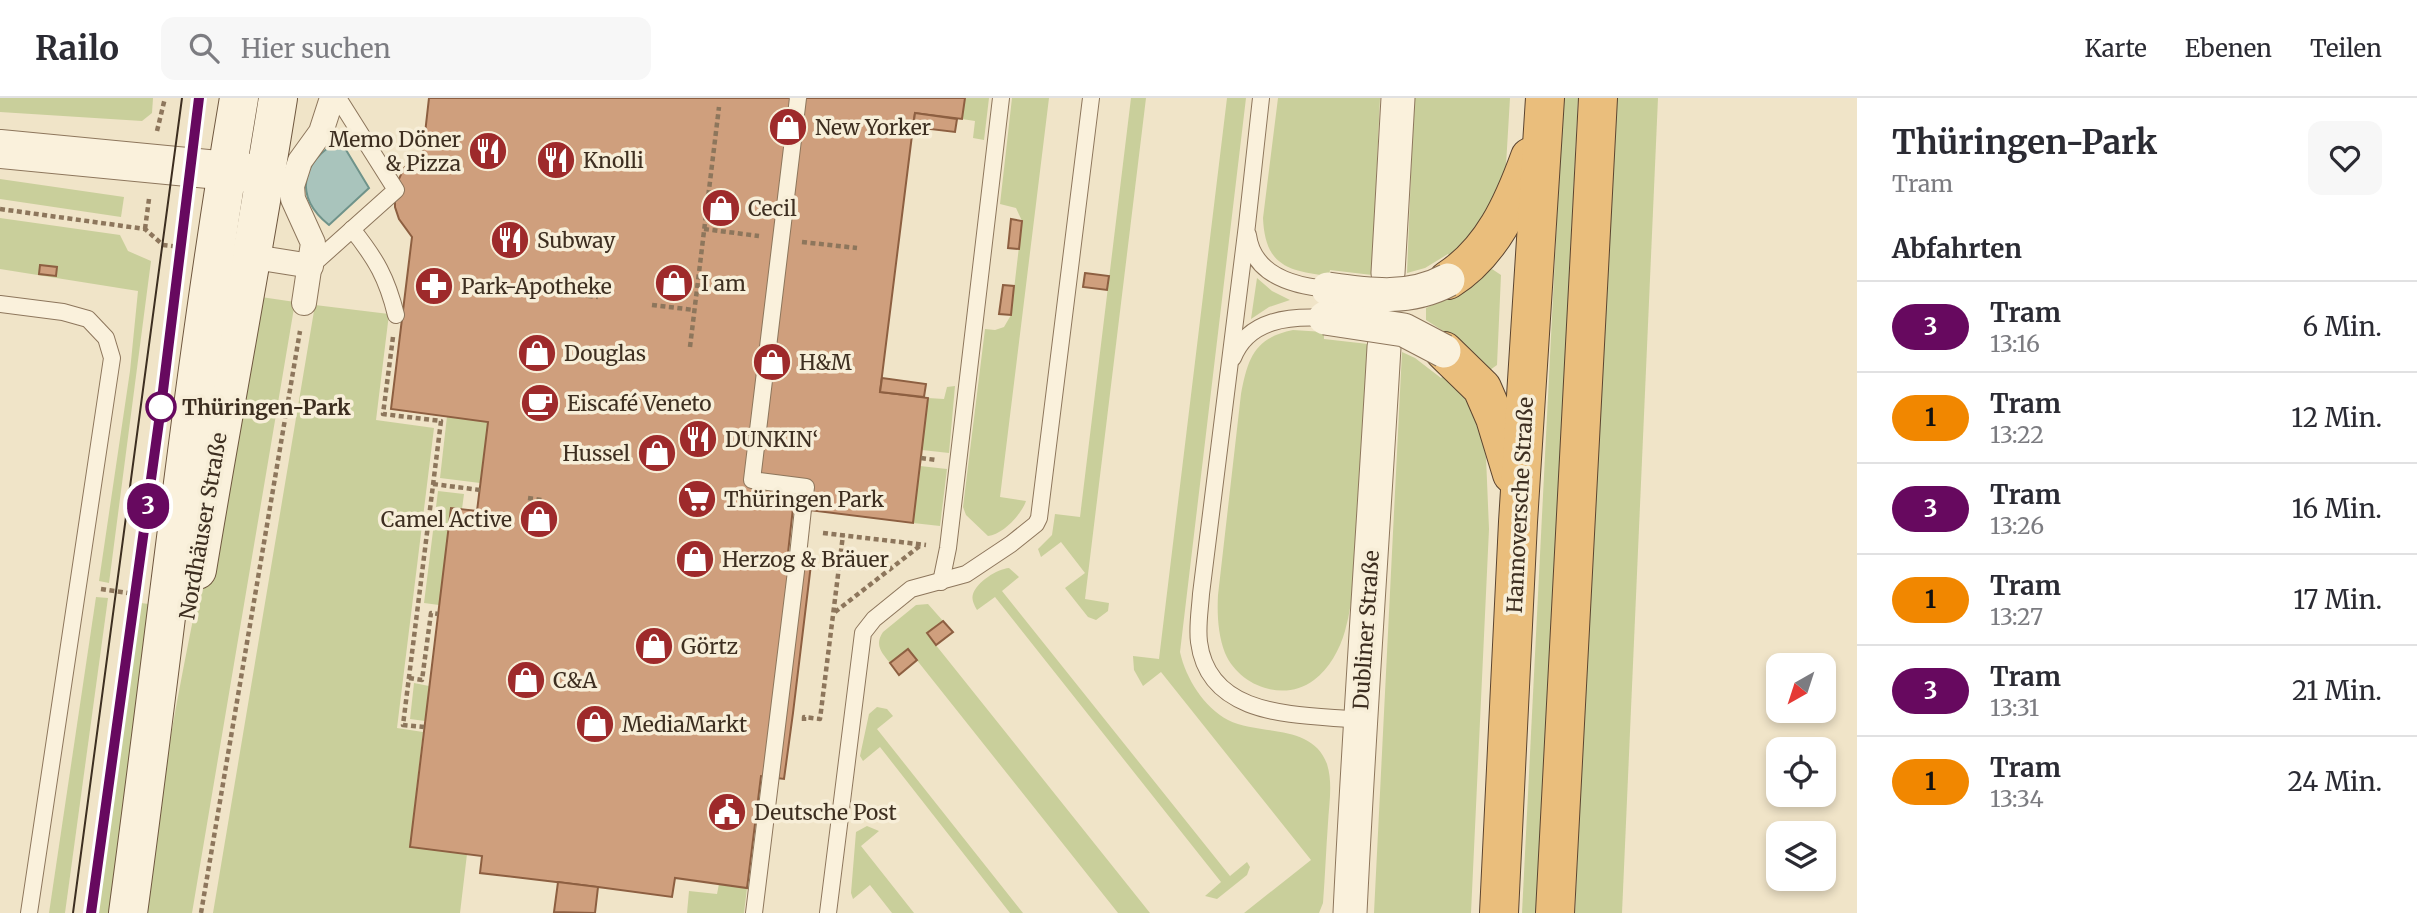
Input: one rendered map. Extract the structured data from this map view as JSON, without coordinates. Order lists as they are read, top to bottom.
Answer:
{
  "streets": {
    "highway": ["Hannoversche Straße"],
    "main road": ["Nordhäuser Straße"],
    "street": ["Dubliner Straße"]
  },
  "places": {
    "shop": [
      "New Yorker",
      "Cecil",
      "I am",
      "Douglas",
      "H&M",
      "Hussel",
      "Camel Active",
      "Herzog & Bräuer",
      "Görtz",
      "C&A",
      "MediaMarkt"
    ],
    "restaurant": [
      "Memo Döner & Pizza",
      "Knolli",
      "Subway",
      "DUNKIN‘"
    ],
    "pharmacy": ["Park-Apotheke"],
    "cafe": ["Eiscafé Veneto"],
    "other": ["Thüringen-Park"],
    "supermarket": ["Thüringen Park"],
    "public building": ["Deutsche Post"]
  },
  "lines": ["tram line 3"],
  "north": "bottom left",
  "page": {
    "header": "Railo",
    "search": "Hier suchen",
    "nav": ["Karte", "Ebenen", "Teilen"],
    "on_map": "3",
    "heading": [
      ["Thüringen-Park", "Tram"],
      "Abfahrten"
    ],
    "list": [
      {
        "mark": "3",
        "name": "Tram",
        "note": "13:16",
        "value": "6 Min."
      },
      {
        "mark": "1",
        "name": "Tram",
        "note": "13:22",
        "value": "12 Min."
      },
      {
        "mark": "3",
        "name": "Tram",
        "note": "13:26",
        "value": "16 Min."
      },
      {
        "mark": "1",
        "name": "Tram",
        "note": "13:27",
        "value": "17 Min."
      },
      {
        "mark": "3",
        "name": "Tram",
        "note": "13:31",
        "value": "21 Min."
      },
      {
        "mark": "1",
        "name": "Tram",
        "note": "13:34",
        "value": "24 Min."
      }
    ]
  }
}
